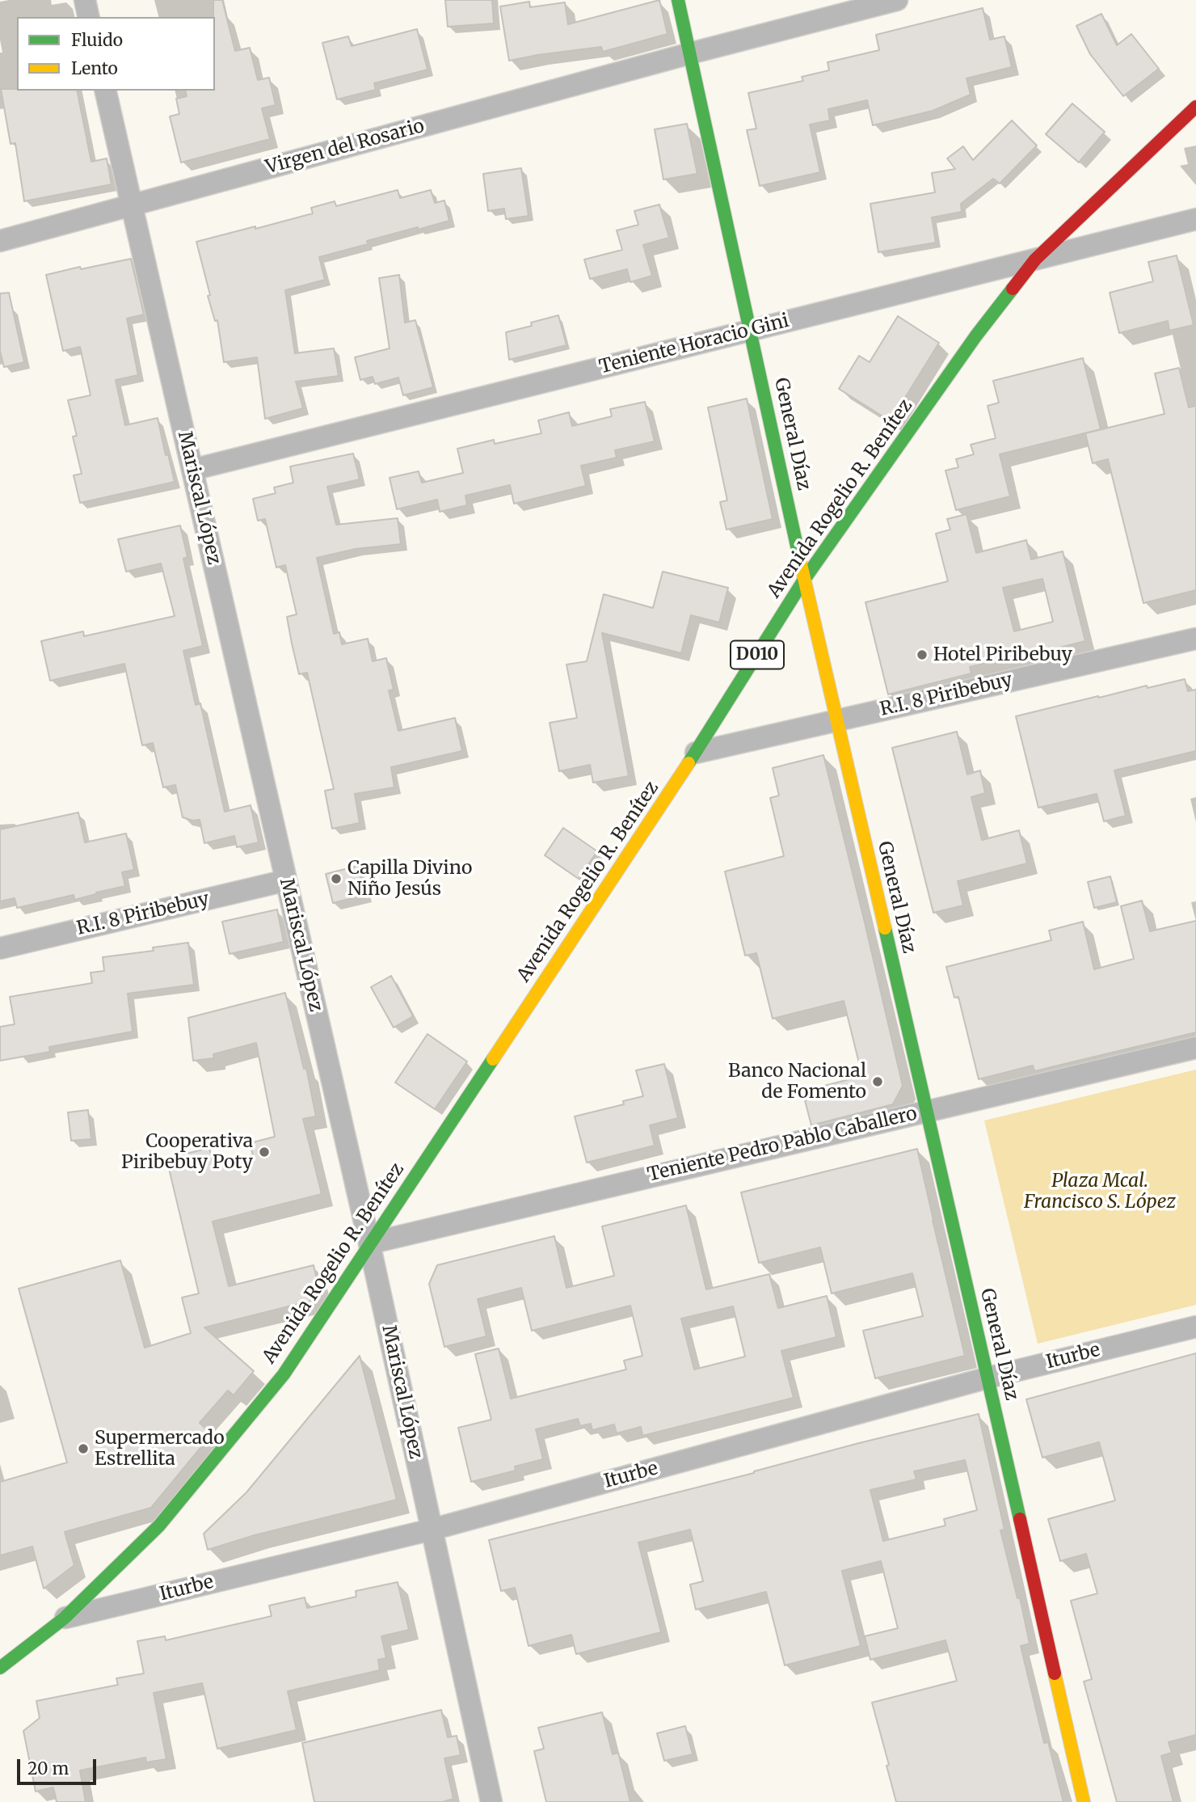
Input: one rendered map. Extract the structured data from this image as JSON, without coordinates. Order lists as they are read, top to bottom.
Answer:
{
  "streets": {
    "main road": ["General Díaz", "Avenida Rogelio R. Benítez", "D010"],
    "street": [
      "Virgen del Rosario",
      "Teniente Horacio Gini",
      "Mariscal López",
      "R.I. 8 Piribebuy",
      "Teniente Pedro Pablo Caballero",
      "Iturbe"
    ]
  },
  "crossings": [
    ["Virgen del Rosario", "General Díaz"],
    ["Virgen del Rosario", "Mariscal López"],
    ["Teniente Horacio Gini", "General Díaz"],
    ["Teniente Horacio Gini", "Mariscal López"],
    ["Teniente Horacio Gini", "Avenida Rogelio R. Benítez"],
    ["General Díaz", "Avenida Rogelio R. Benítez"],
    ["General Díaz", "R.I. 8 Piribebuy"],
    ["General Díaz", "Teniente Pedro Pablo Caballero"],
    ["General Díaz", "Iturbe"],
    ["Mariscal López", "Avenida Rogelio R. Benítez"],
    ["Mariscal López", "R.I. 8 Piribebuy"],
    ["Mariscal López", "Teniente Pedro Pablo Caballero"],
    ["Mariscal López", "Iturbe"],
    ["Avenida Rogelio R. Benítez", "R.I. 8 Piribebuy"],
    ["Avenida Rogelio R. Benítez", "Teniente Pedro Pablo Caballero"],
    ["Avenida Rogelio R. Benítez", "Iturbe"]
  ],
  "parks": ["Plaza Mcal. Francisco S. López"],
  "places": [
    "Hotel Piribebuy",
    "Capilla Divino Niño Jesús",
    "Banco Nacional de Fomento",
    "Cooperativa Piribebuy Poty",
    "Supermercado Estrellita"
  ],
  "legend": ["Fluido", "Lento"],
  "scale_bar": "20 m"
}
